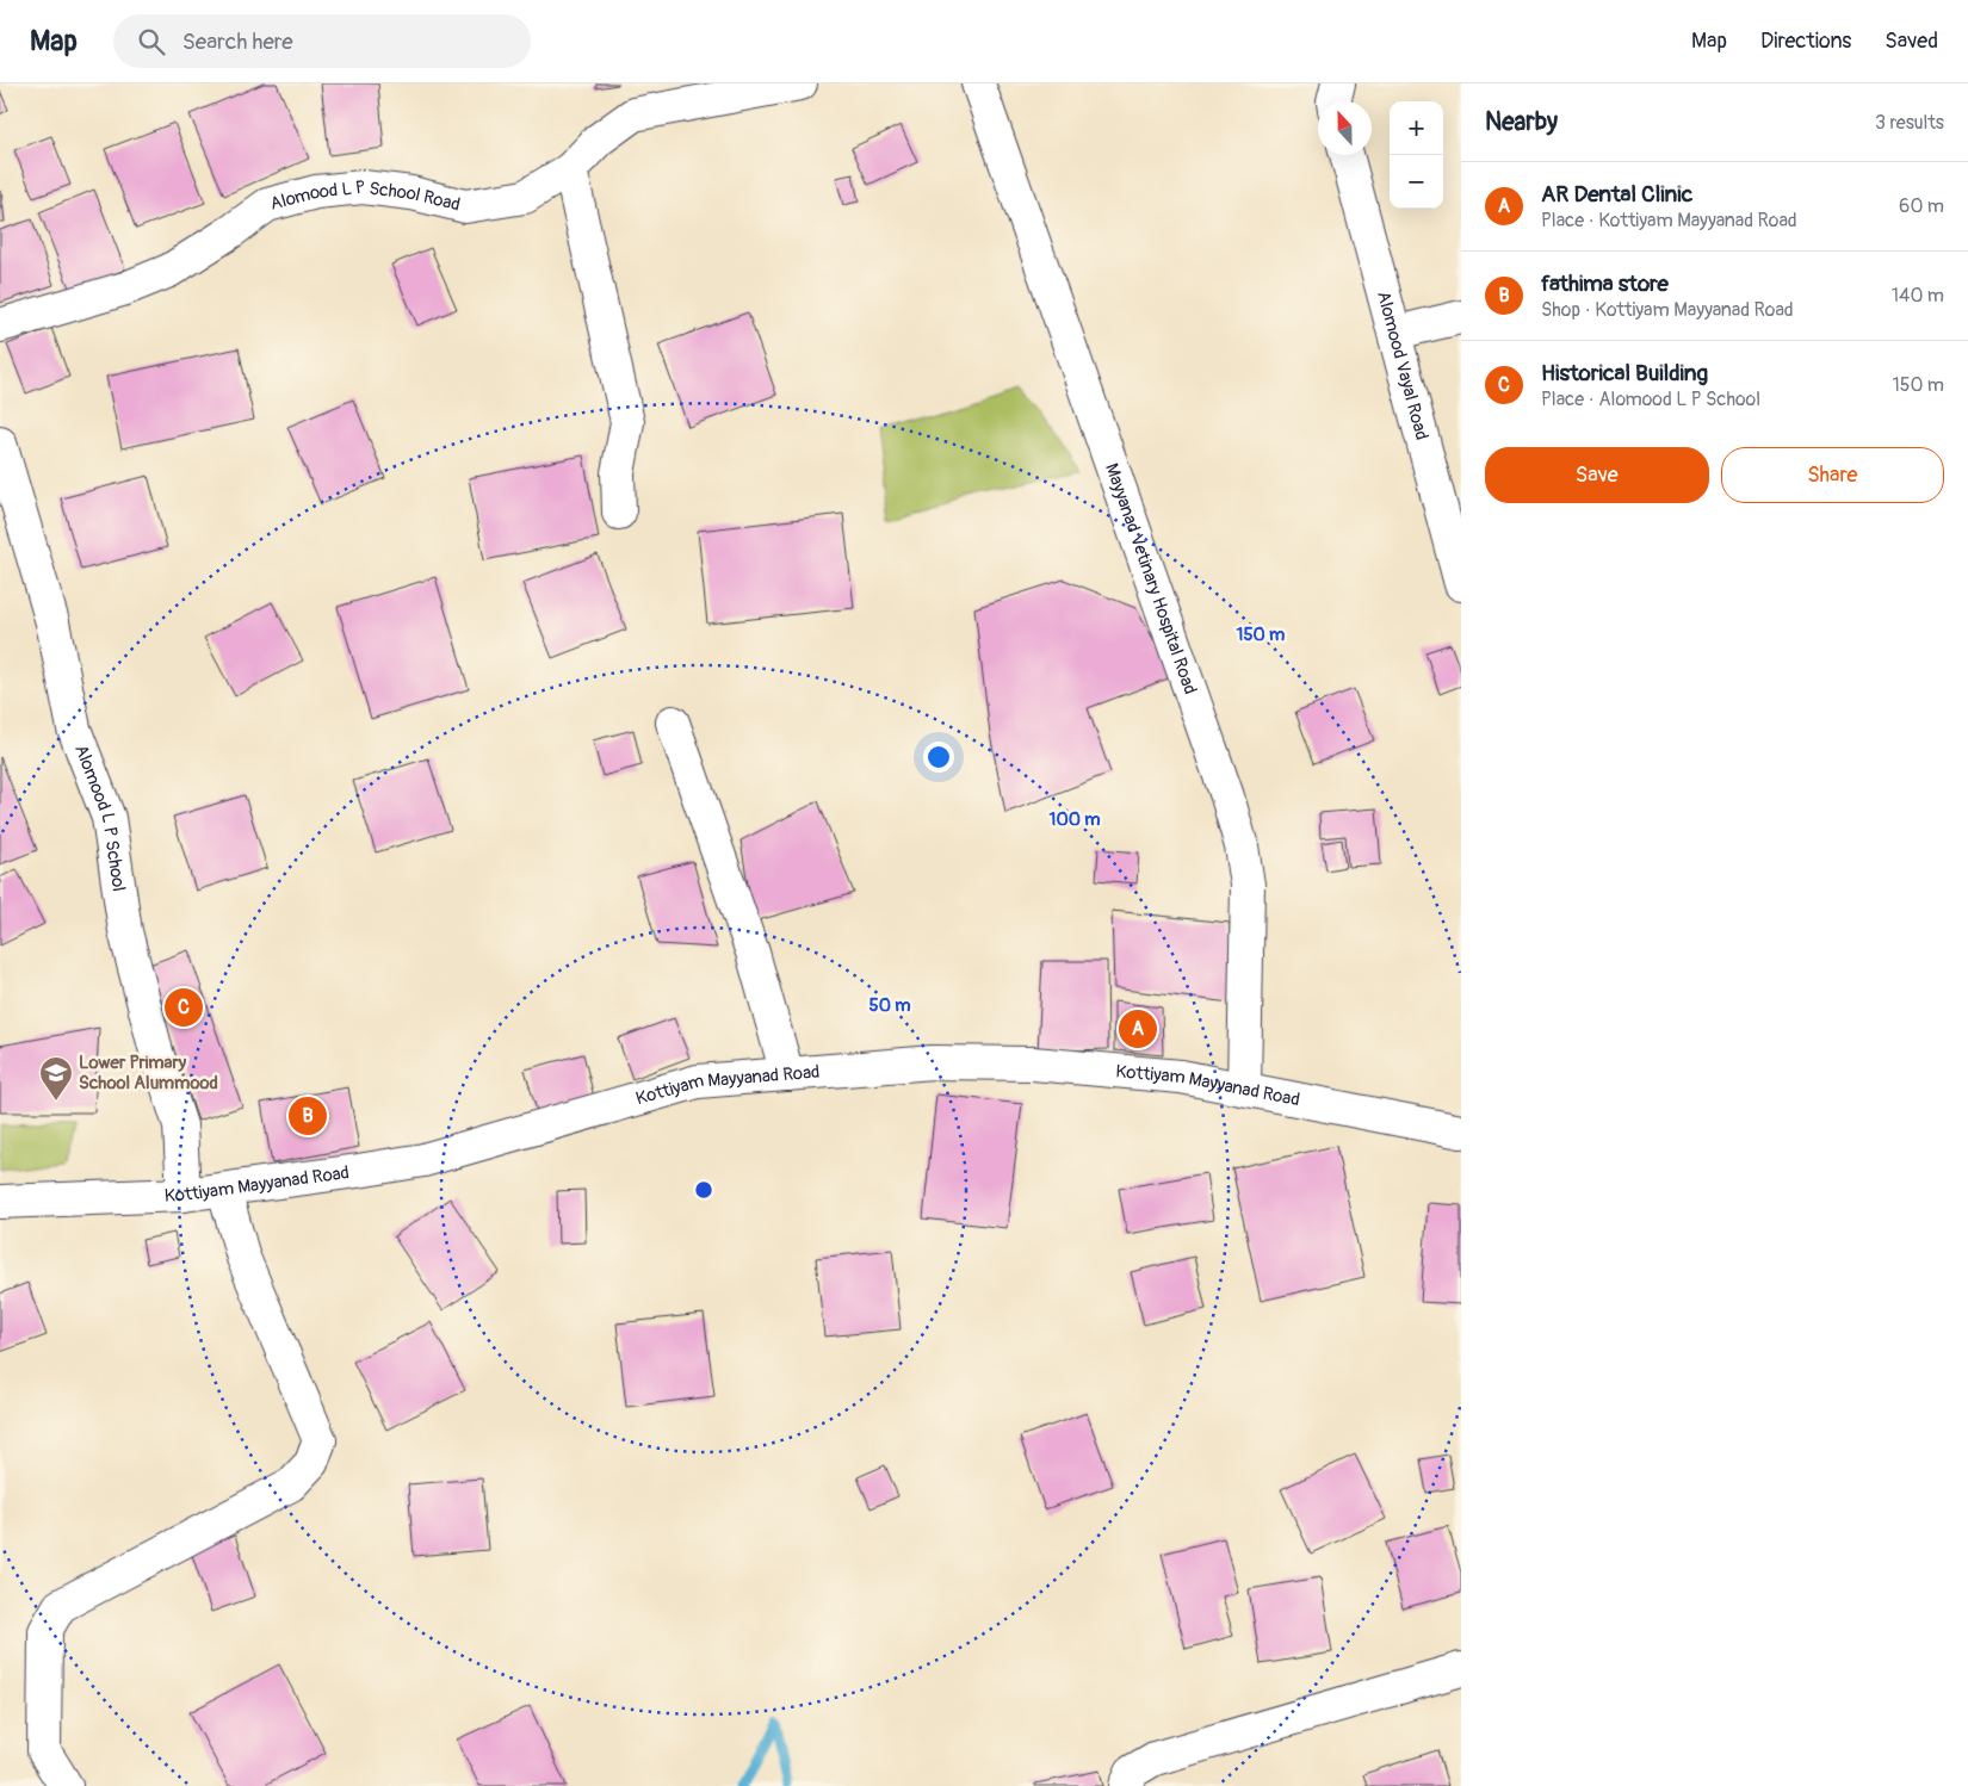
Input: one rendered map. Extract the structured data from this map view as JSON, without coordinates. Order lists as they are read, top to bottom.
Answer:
{
  "streets": {
    "street": [
      "Alomood L P School Road",
      "Alomood Vayal Road",
      "Mayyanad Vetinary Hospital Road",
      "Alomood L P School",
      "Kottiyam Mayyanad Road"
    ]
  },
  "crossings": [
    ["Mayyanad Vetinary Hospital Road", "Kottiyam Mayyanad Road"],
    ["Alomood L P School", "Kottiyam Mayyanad Road"]
  ],
  "places": {
    "school or university": ["Lower Primary School Alummood"]
  },
  "north": "top",
  "page": {
    "header": "Map",
    "search": "Search here",
    "nav": ["Map", "Directions", "Saved"],
    "heading": ["Nearby", "3 results"],
    "map_buttons": ["+", "−"],
    "list": [
      {
        "mark": "A",
        "name": "AR Dental Clinic",
        "note": "Place · Kottiyam Mayyanad Road",
        "value": "60 m"
      },
      {
        "mark": "B",
        "name": "fathima store",
        "note": "Shop · Kottiyam Mayyanad Road",
        "value": "140 m"
      },
      {
        "mark": "C",
        "name": "Historical Building",
        "note": "Place · Alomood L P School",
        "value": "150 m"
      }
    ],
    "buttons": ["Save", "Share"],
    "pins": ["C", "A", "B"]
  },
  "rings": ["150 m", "100 m", "50 m"]
}
